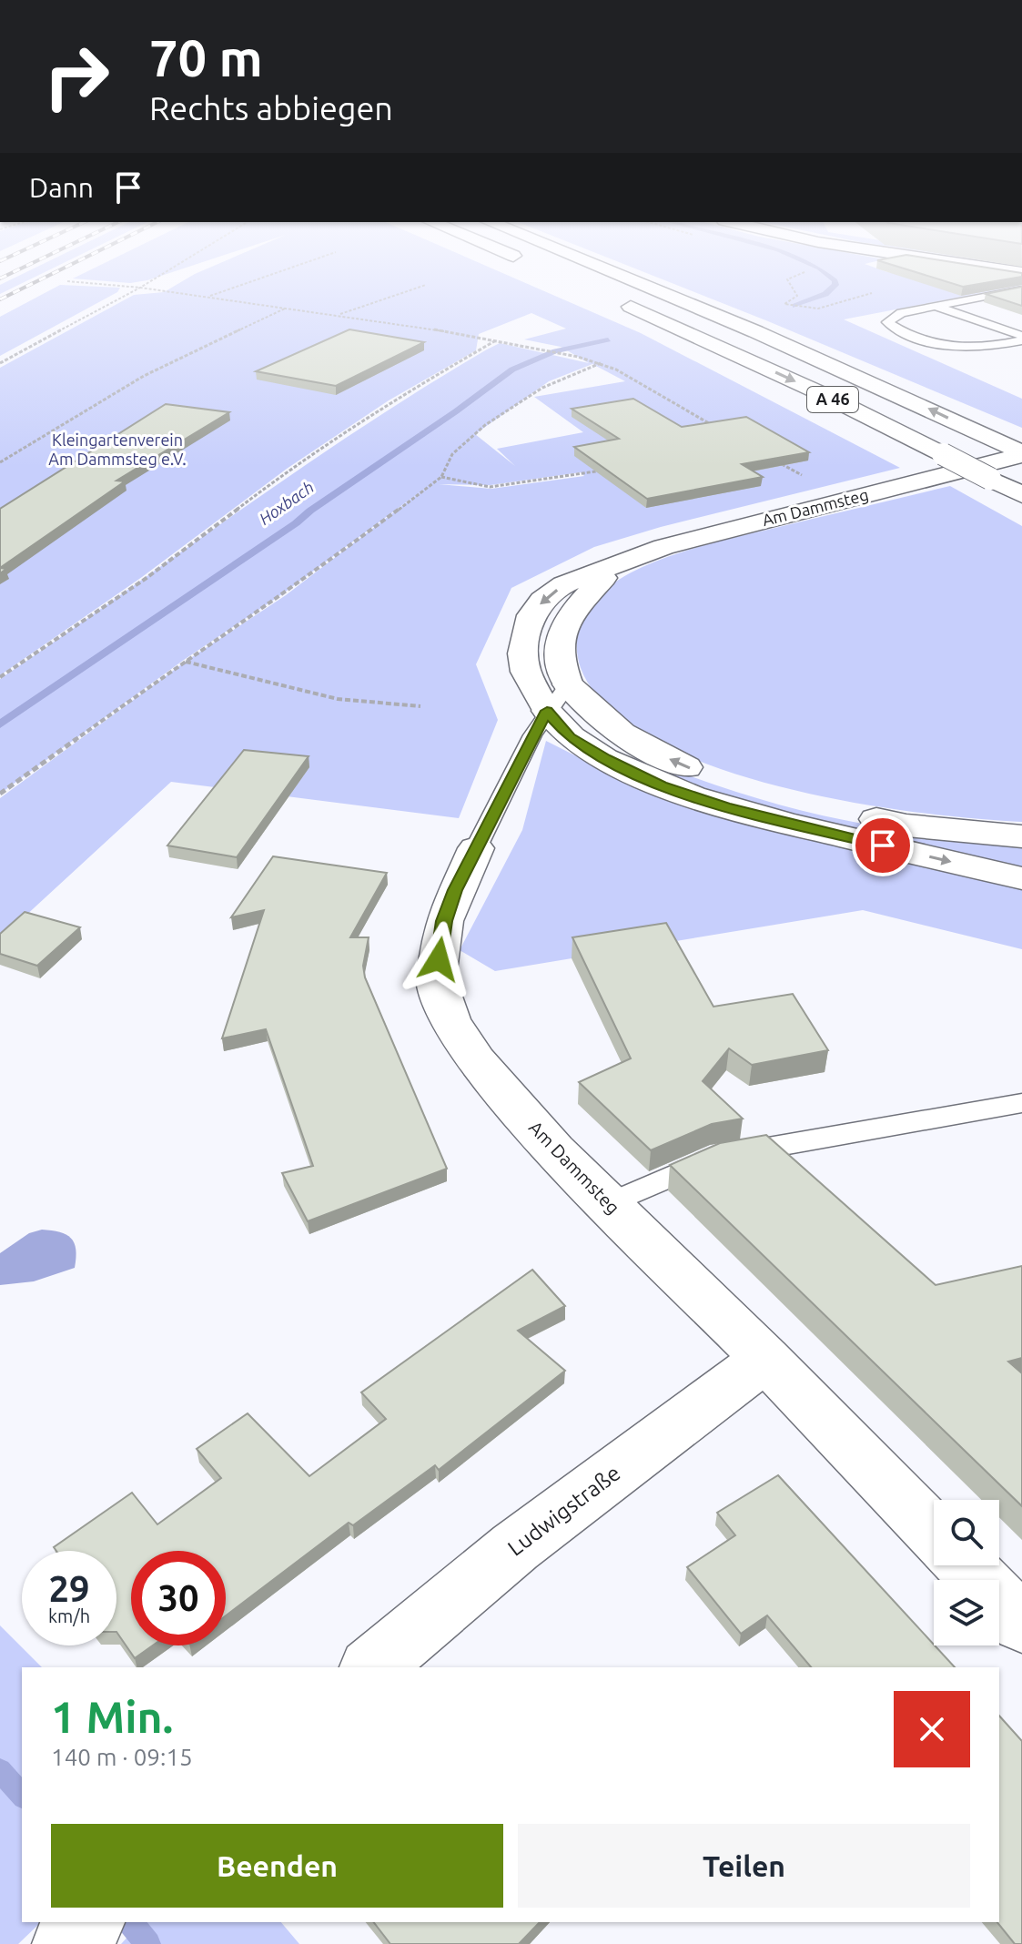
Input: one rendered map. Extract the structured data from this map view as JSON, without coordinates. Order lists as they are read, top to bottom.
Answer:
{
  "streets": {
    "main road": ["A 46", "Am Dammsteg", "Ludwigstraße"]
  },
  "crossings": [
    ["A 46", "Am Dammsteg"],
    ["Am Dammsteg", "Ludwigstraße"]
  ],
  "water": ["Hoxbach"],
  "parks": ["Kleingartenverein Am Dammsteg e.V."],
  "page": {
    "turn": ["70 m", "Rechts abbiegen"],
    "then": "Dann",
    "speed": "29 km/h",
    "limit": "30",
    "heading": ["1 Min.", "140 m · 09:15"],
    "buttons": ["Beenden", "Teilen"]
  }
}
